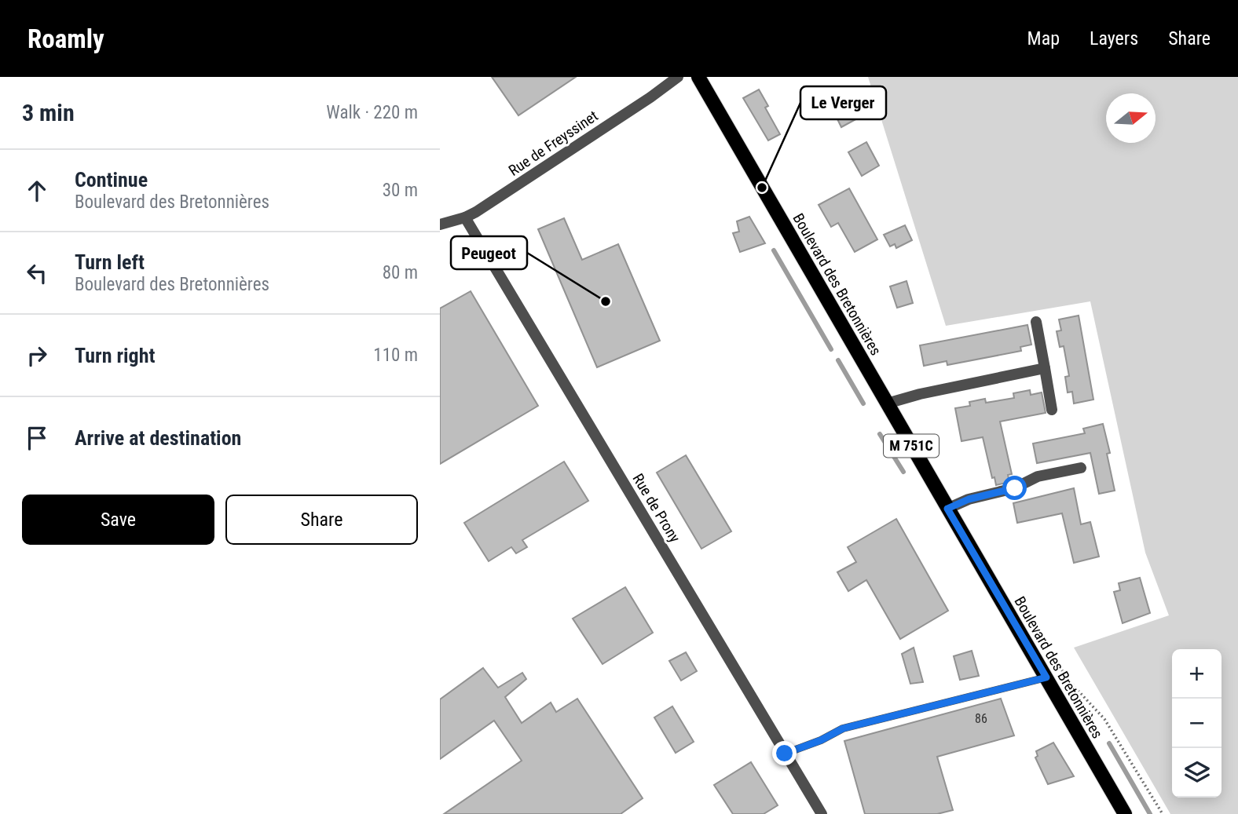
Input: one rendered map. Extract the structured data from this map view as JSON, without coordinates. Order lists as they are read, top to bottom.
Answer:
{
  "streets": {
    "main road": ["Boulevard des Bretonnières", "M 751C"],
    "street": ["Rue de Freyssinet", "Rue de Prony"]
  },
  "crossings": [
    ["Rue de Freyssinet", "Rue de Prony"]
  ],
  "places": ["Le Verger", "Peugeot"],
  "house_numbers": ["86"],
  "north": "right",
  "page": {
    "header": "Roamly",
    "nav": ["Map", "Layers", "Share"],
    "heading": ["3 min", "Walk · 220 m"],
    "list": [
      ["Continue", "Boulevard des Bretonnières", "30 m"],
      ["Turn left", "Boulevard des Bretonnières", "80 m"],
      ["Turn right", "110 m"],
      "Arrive at destination"
    ],
    "buttons": ["Save", "Share"],
    "map_buttons": ["+", "−"]
  }
}
